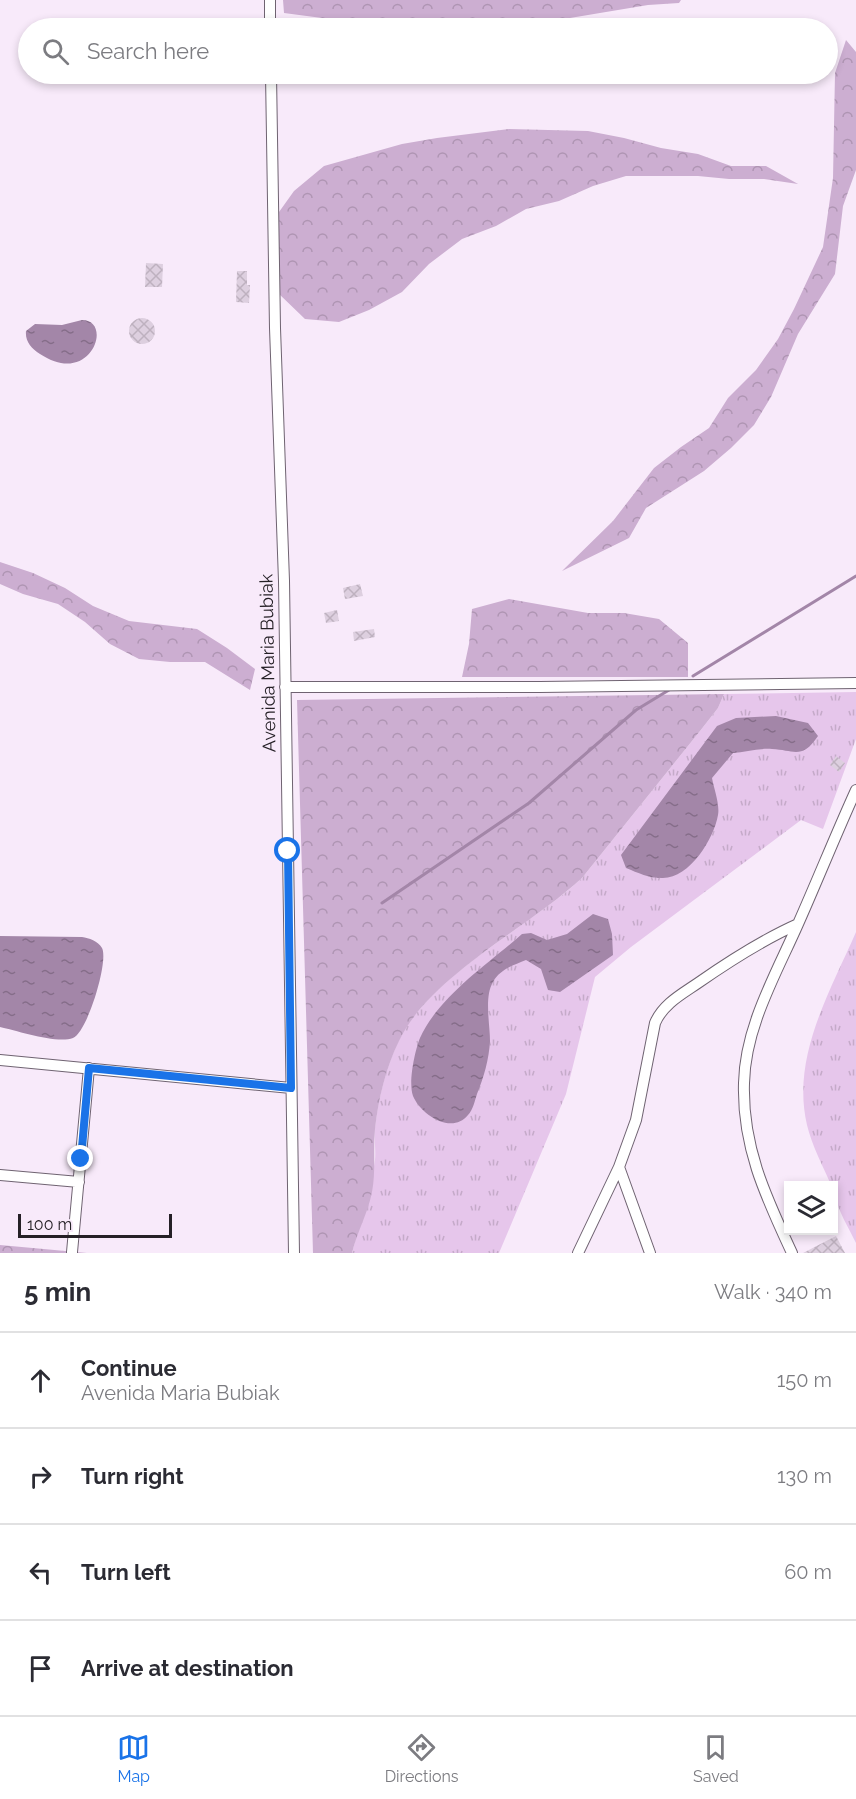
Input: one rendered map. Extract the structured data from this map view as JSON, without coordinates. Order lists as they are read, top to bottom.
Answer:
{
  "streets": {
    "street": ["Avenida Maria Bubiak"]
  },
  "scale_bar": "100 m",
  "page": {
    "search": "Search here",
    "scale": "100 m",
    "heading": ["5 min", "Walk · 340 m"],
    "list": [
      ["Continue", "Avenida Maria Bubiak", "150 m"],
      ["Turn right", "130 m"],
      ["Turn left", "60 m"],
      "Arrive at destination"
    ],
    "nav": ["Map", "Directions", "Saved"]
  }
}
